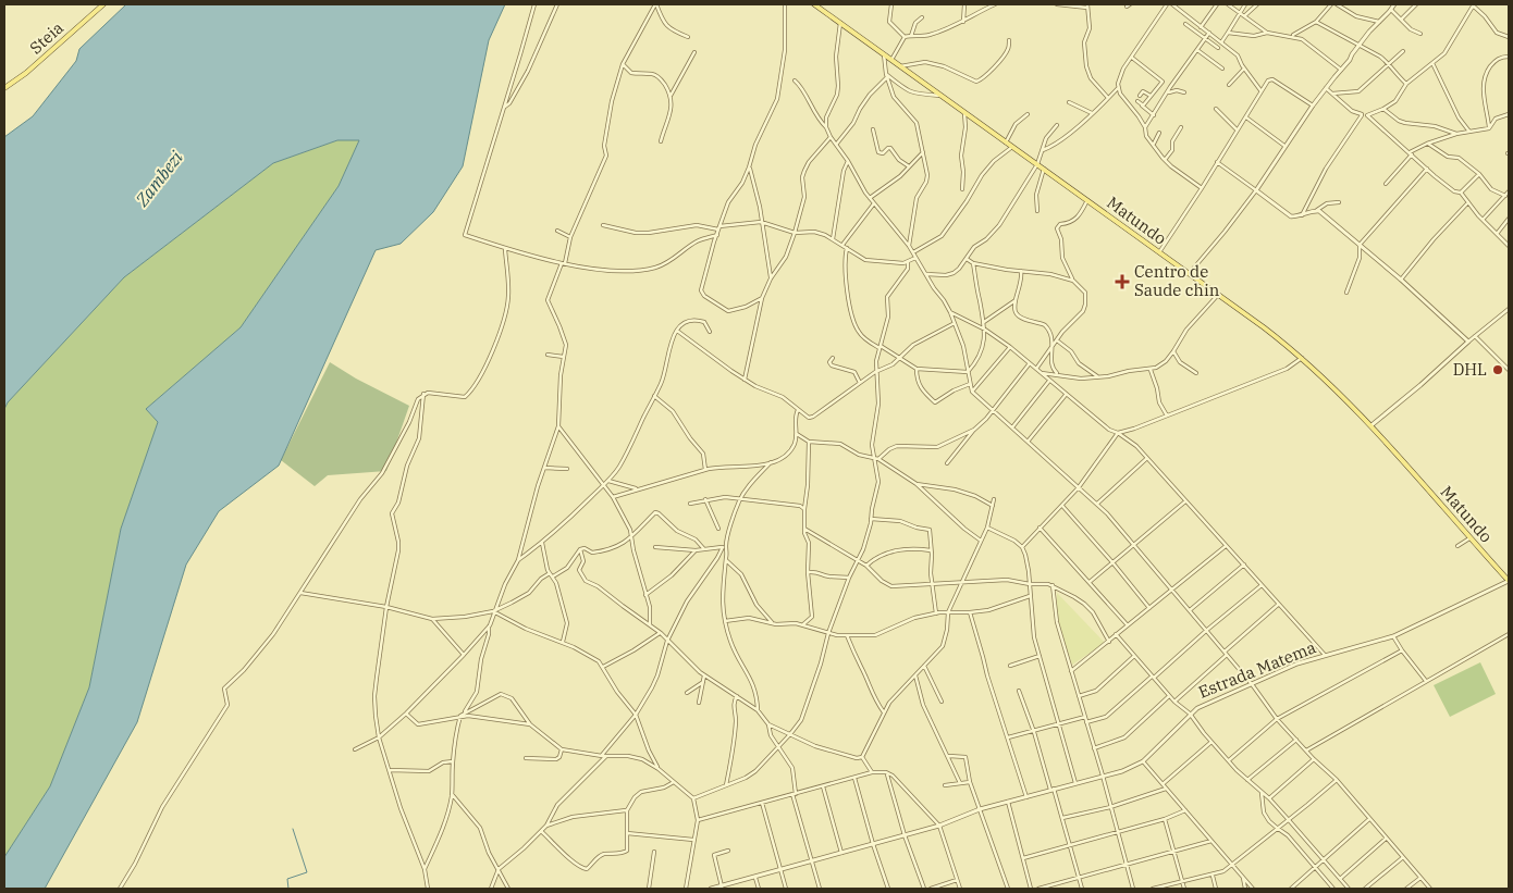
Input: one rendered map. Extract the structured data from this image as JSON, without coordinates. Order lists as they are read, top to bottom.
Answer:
{
  "streets": {
    "main road": ["Steia", "Matundo"],
    "street": ["Estrada Matema"]
  },
  "crossings": [
    ["Matundo", "Estrada Matema"]
  ],
  "water": ["Zambezi"],
  "places": {
    "health": ["Centro de Saude chin"],
    "other": ["DHL"]
  }
}
